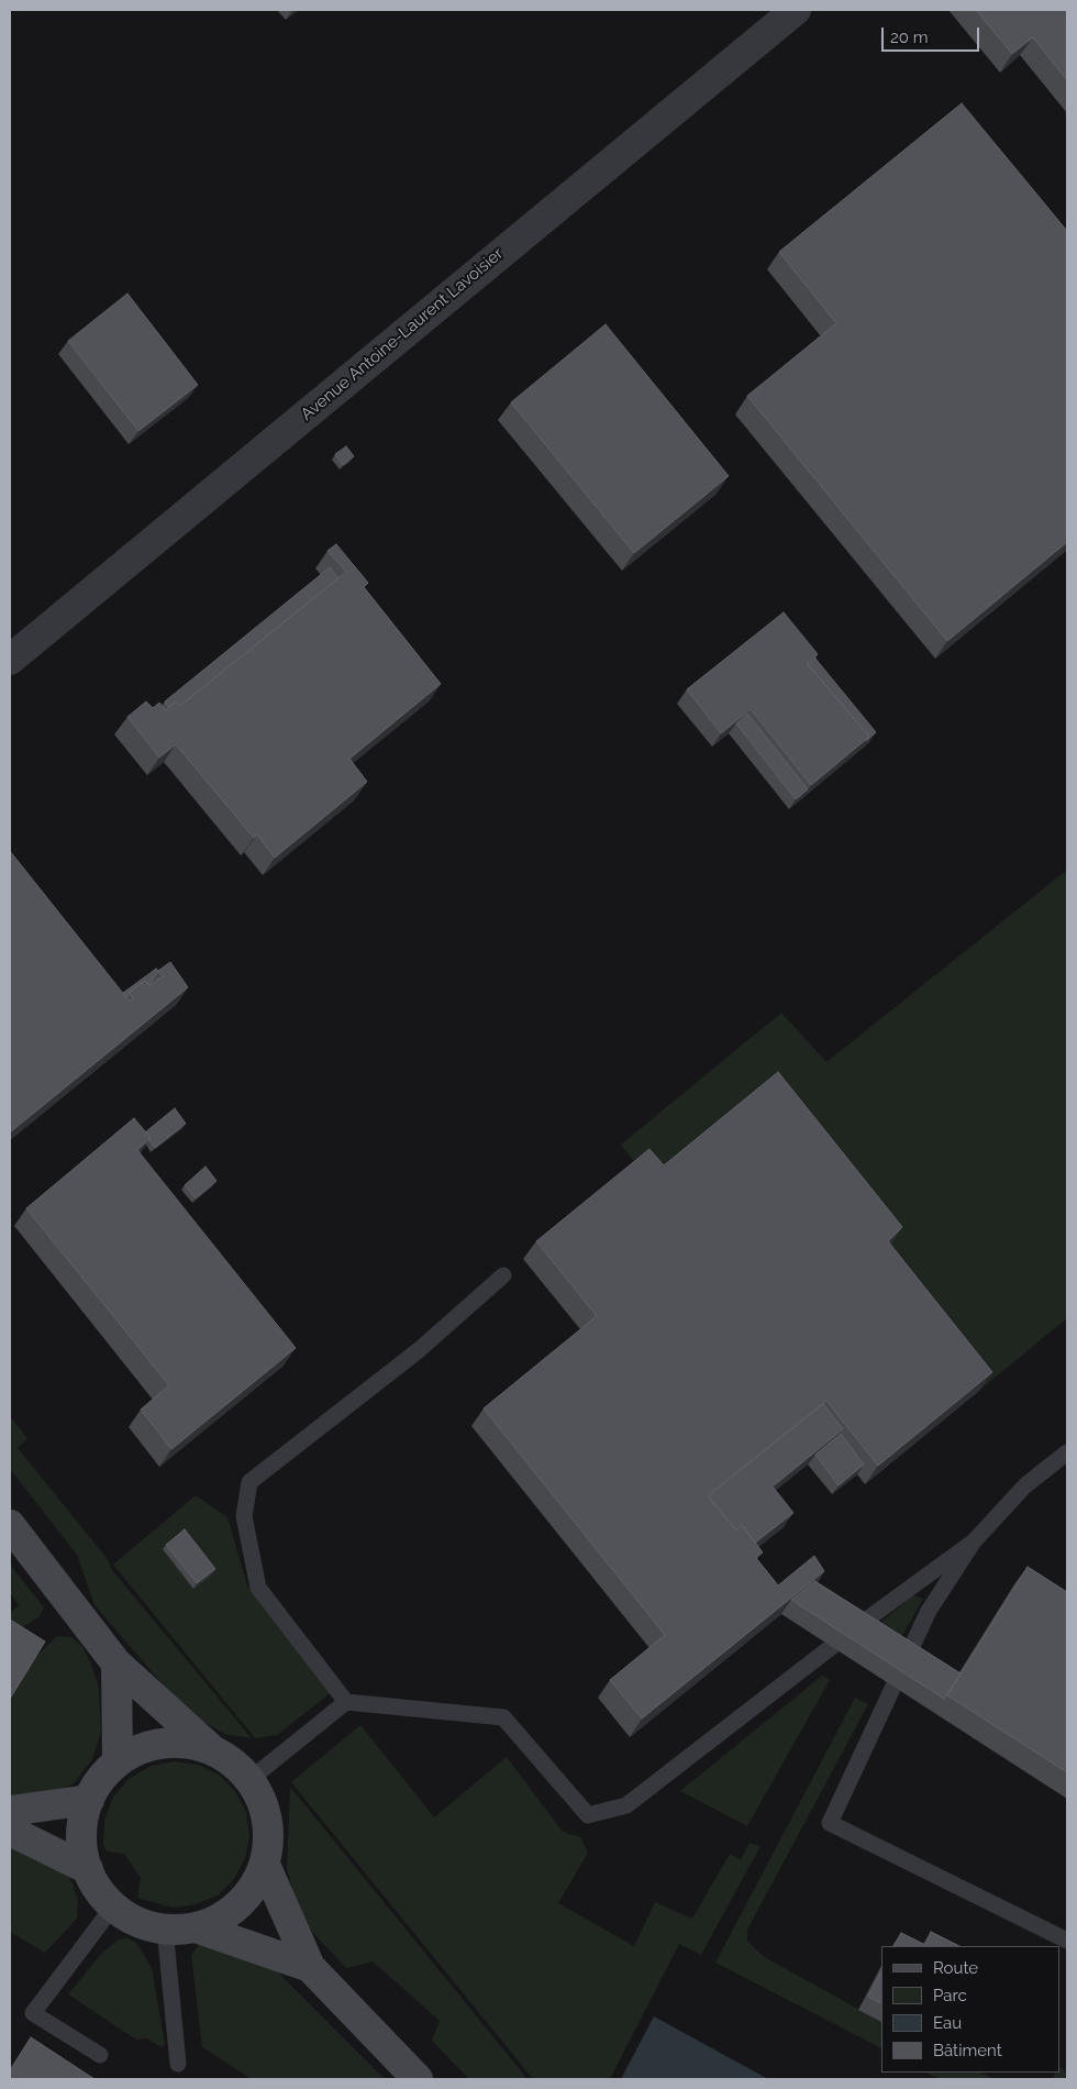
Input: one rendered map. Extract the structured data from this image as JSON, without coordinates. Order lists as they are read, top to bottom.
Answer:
{
  "streets": {
    "street": ["Avenue Antoine-Laurent Lavoisier"]
  },
  "legend": [
    "Route",
    "Parc",
    "Eau",
    "Bâtiment"
  ],
  "scale_bar": "20 m"
}
